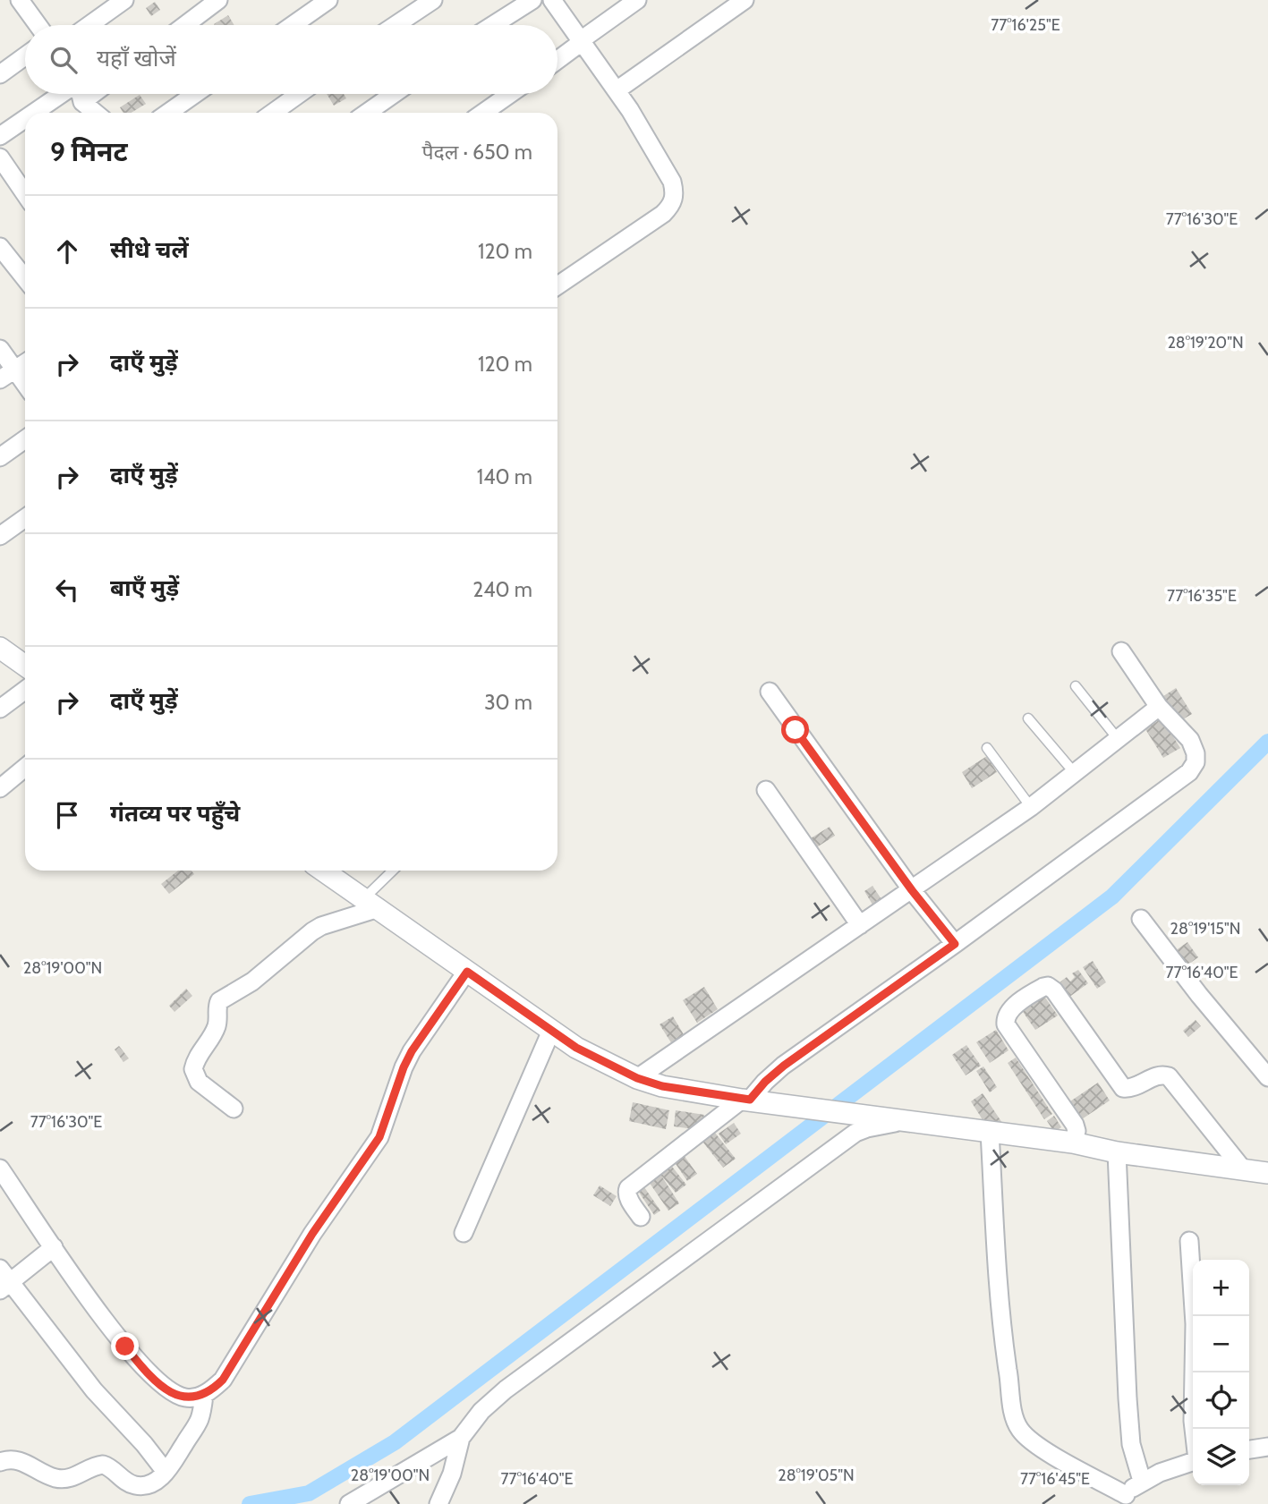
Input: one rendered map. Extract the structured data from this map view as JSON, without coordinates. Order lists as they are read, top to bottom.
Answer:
{
  "page": {
    "search": "यहाँ खोजें",
    "heading": ["9 मिनट", "पैदल · 650 m"],
    "list": [
      ["सीधे चलें", "120 m"],
      ["दाएँ मुड़ें", "120 m"],
      ["दाएँ मुड़ें", "140 m"],
      ["बाएँ मुड़ें", "240 m"],
      ["दाएँ मुड़ें", "30 m"],
      "गंतव्य पर पहुँचे"
    ],
    "map_buttons": ["+", "−"]
  },
  "coordinates": [
    "77°16'25\"E",
    "77°16'30\"E",
    "28°19'20\"N",
    "77°16'35\"E",
    "28°19'15\"N",
    "28°19'00\"N",
    "77°16'40\"E",
    "28°19'05\"N",
    "77°16'45\"E"
  ]
}
